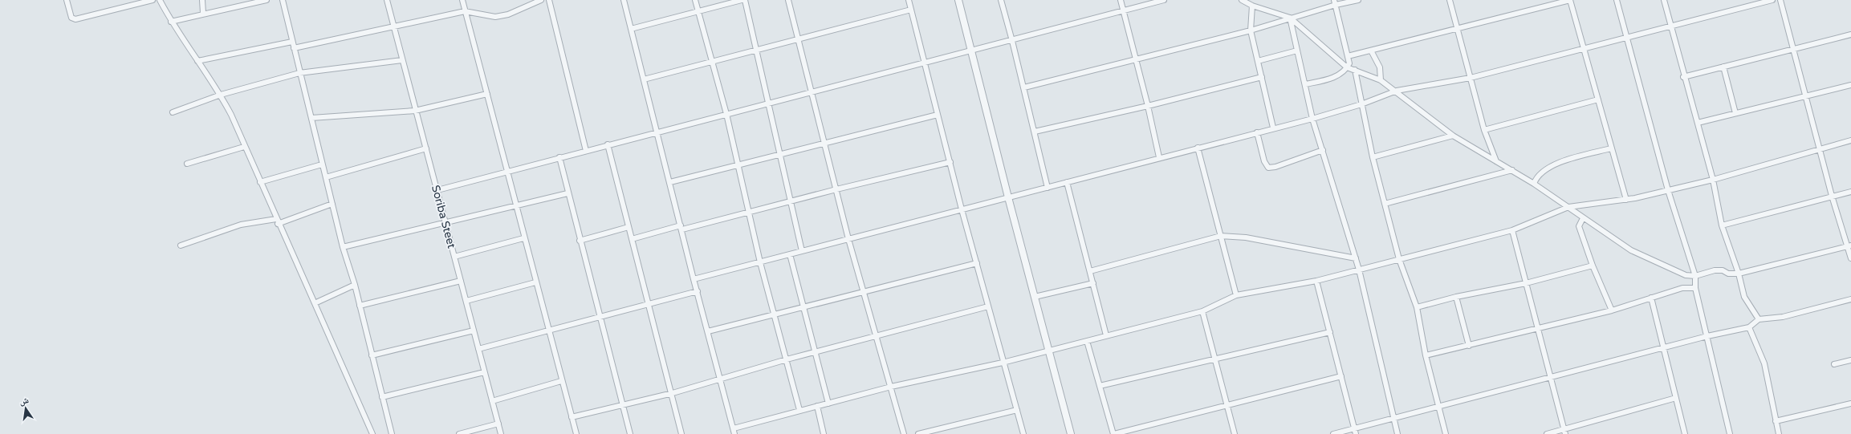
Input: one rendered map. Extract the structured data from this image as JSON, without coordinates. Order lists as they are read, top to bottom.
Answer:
{
  "streets": {
    "street": ["Soriba Steet"]
  },
  "north": "top"
}
